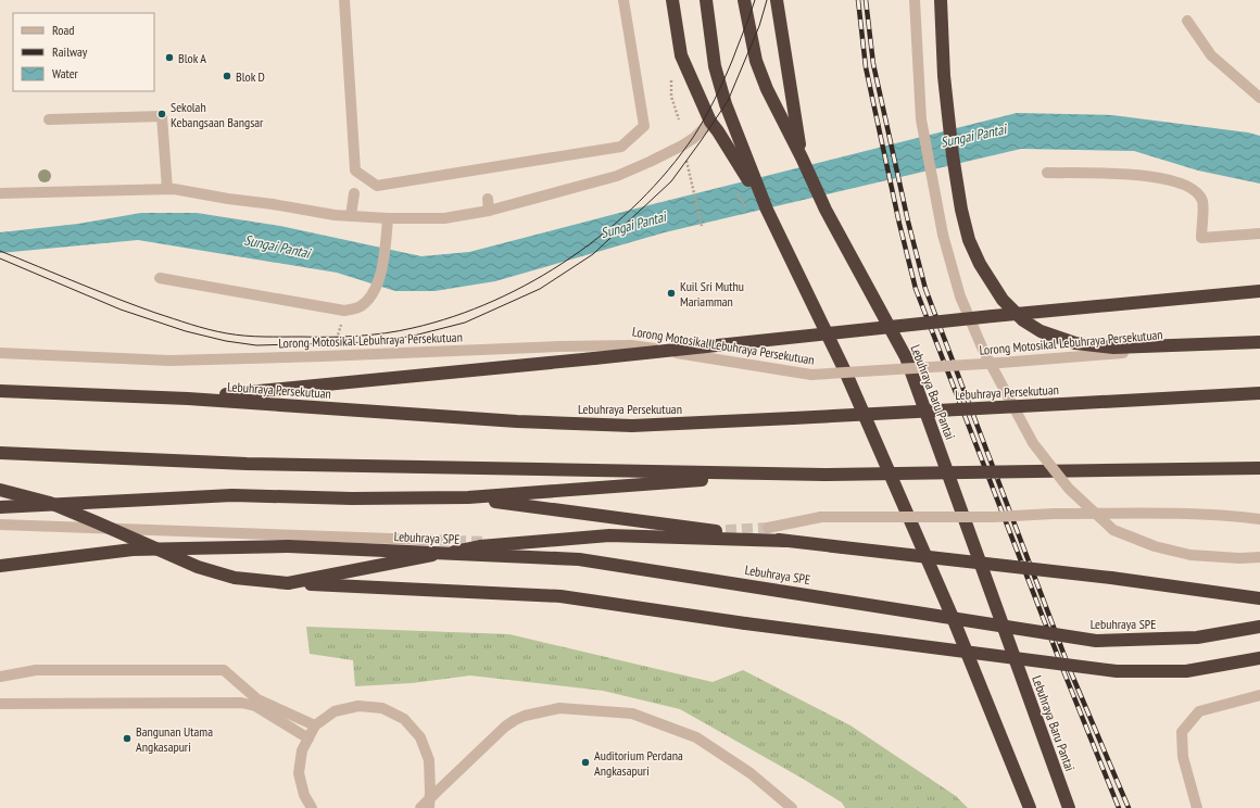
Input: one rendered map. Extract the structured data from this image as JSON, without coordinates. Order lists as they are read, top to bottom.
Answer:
{
  "streets": {
    "highway": ["Lebuhraya Persekutuan", "Lebuhraya Baru Pantai", "Lebuhraya SPE"],
    "street": ["Lorong Motosikal Lebuhraya Persekutuan"]
  },
  "water": ["Sungai Pantai"],
  "places": [
    "Blok A",
    "Blok D",
    "Sekolah Kebangsaan Bangsar",
    "Kuil Sri Muthu Mariamman",
    "Bangunan Utama Angkasapuri",
    "Auditorium Perdana Angkasapuri"
  ],
  "legend": ["Road", "Railway", "Water"]
}
